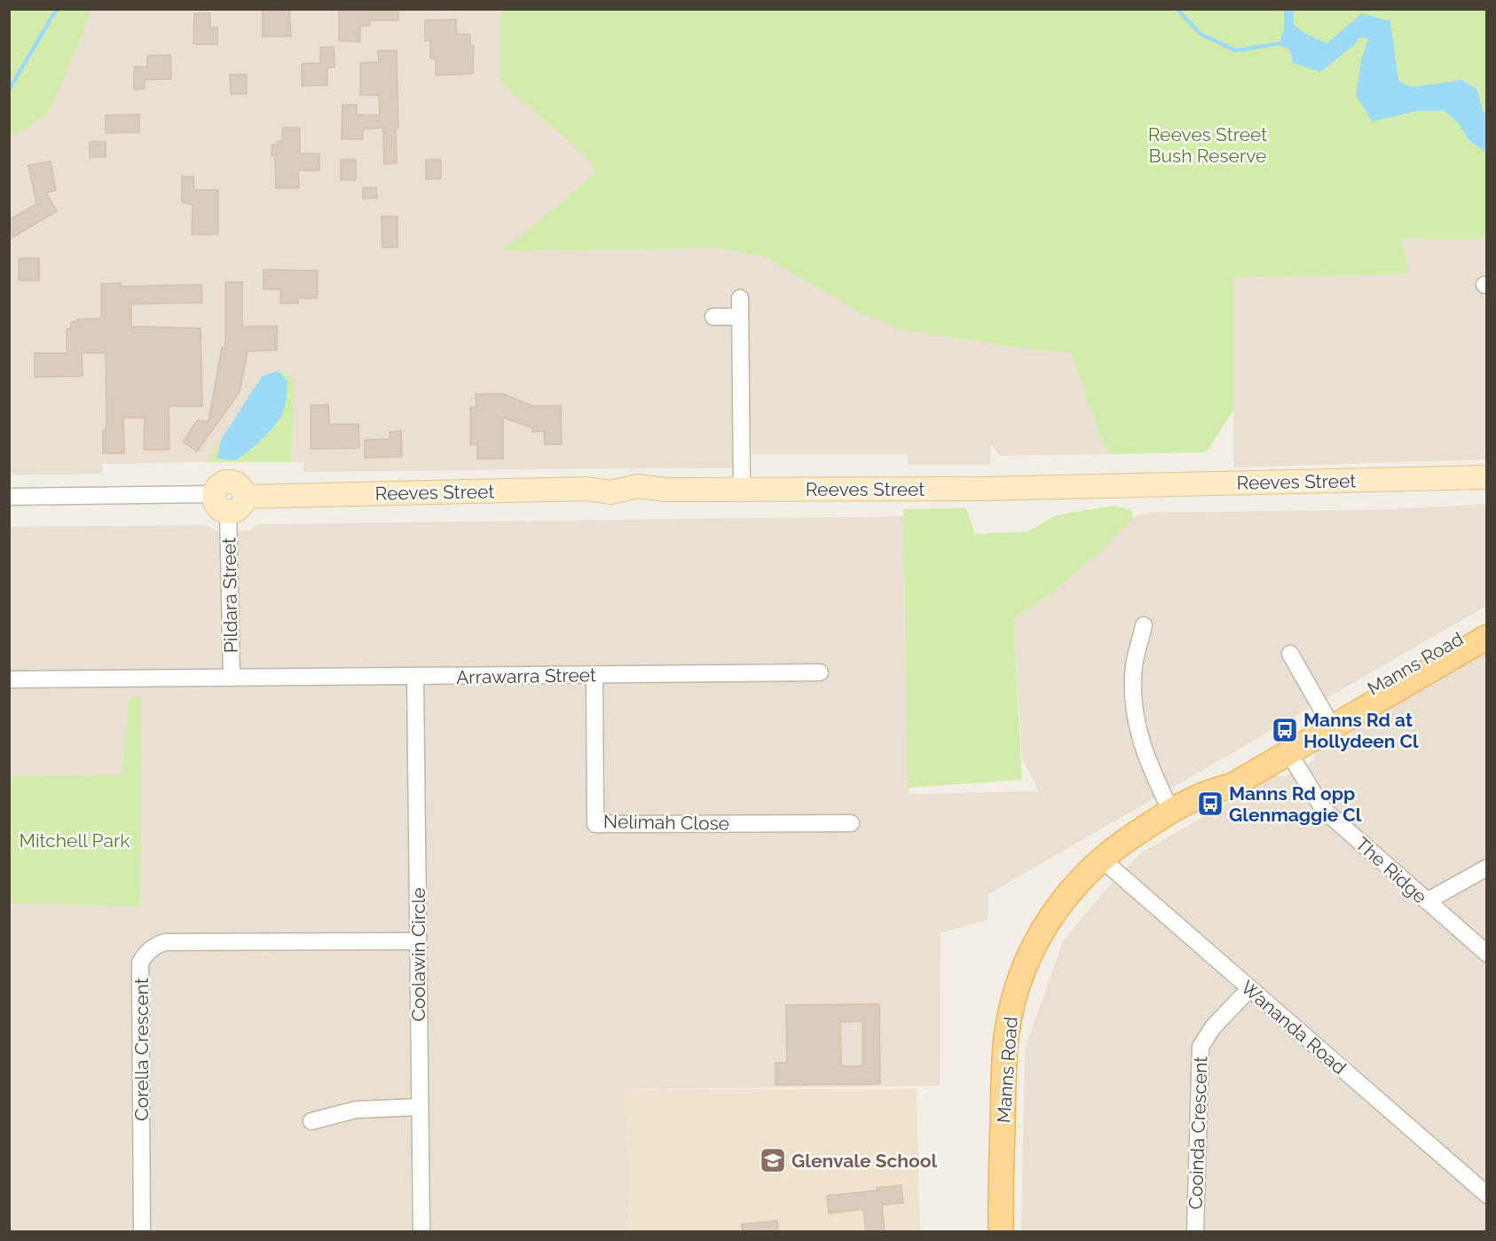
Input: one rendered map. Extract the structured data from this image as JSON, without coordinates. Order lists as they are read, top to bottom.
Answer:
{
  "streets": {
    "main road": ["Manns Road"],
    "street": [
      "Reeves Street",
      "Pildara Street",
      "Arrawarra Street",
      "Nelimah Close",
      "The Ridge",
      "Coolawin Circle",
      "Wananda Road",
      "Corella Crescent",
      "Cooinda Crescent"
    ]
  },
  "crossings": [
    ["Reeves Street", "Pildara Street"],
    ["Pildara Street", "Arrawarra Street"],
    ["Manns Road", "The Ridge"],
    ["Manns Road", "Wananda Road"],
    ["Arrawarra Street", "Nelimah Close"],
    ["Arrawarra Street", "Coolawin Circle"],
    ["Coolawin Circle", "Corella Crescent"],
    ["Wananda Road", "Cooinda Crescent"]
  ],
  "parks": ["Reeves Street Bush Reserve", "Mitchell Park"],
  "places": {
    "bus stop": ["Manns Rd at Hollydeen Cl", "Manns Rd opp Glenmaggie Cl"],
    "school or university": ["Glenvale School"]
  }
}
